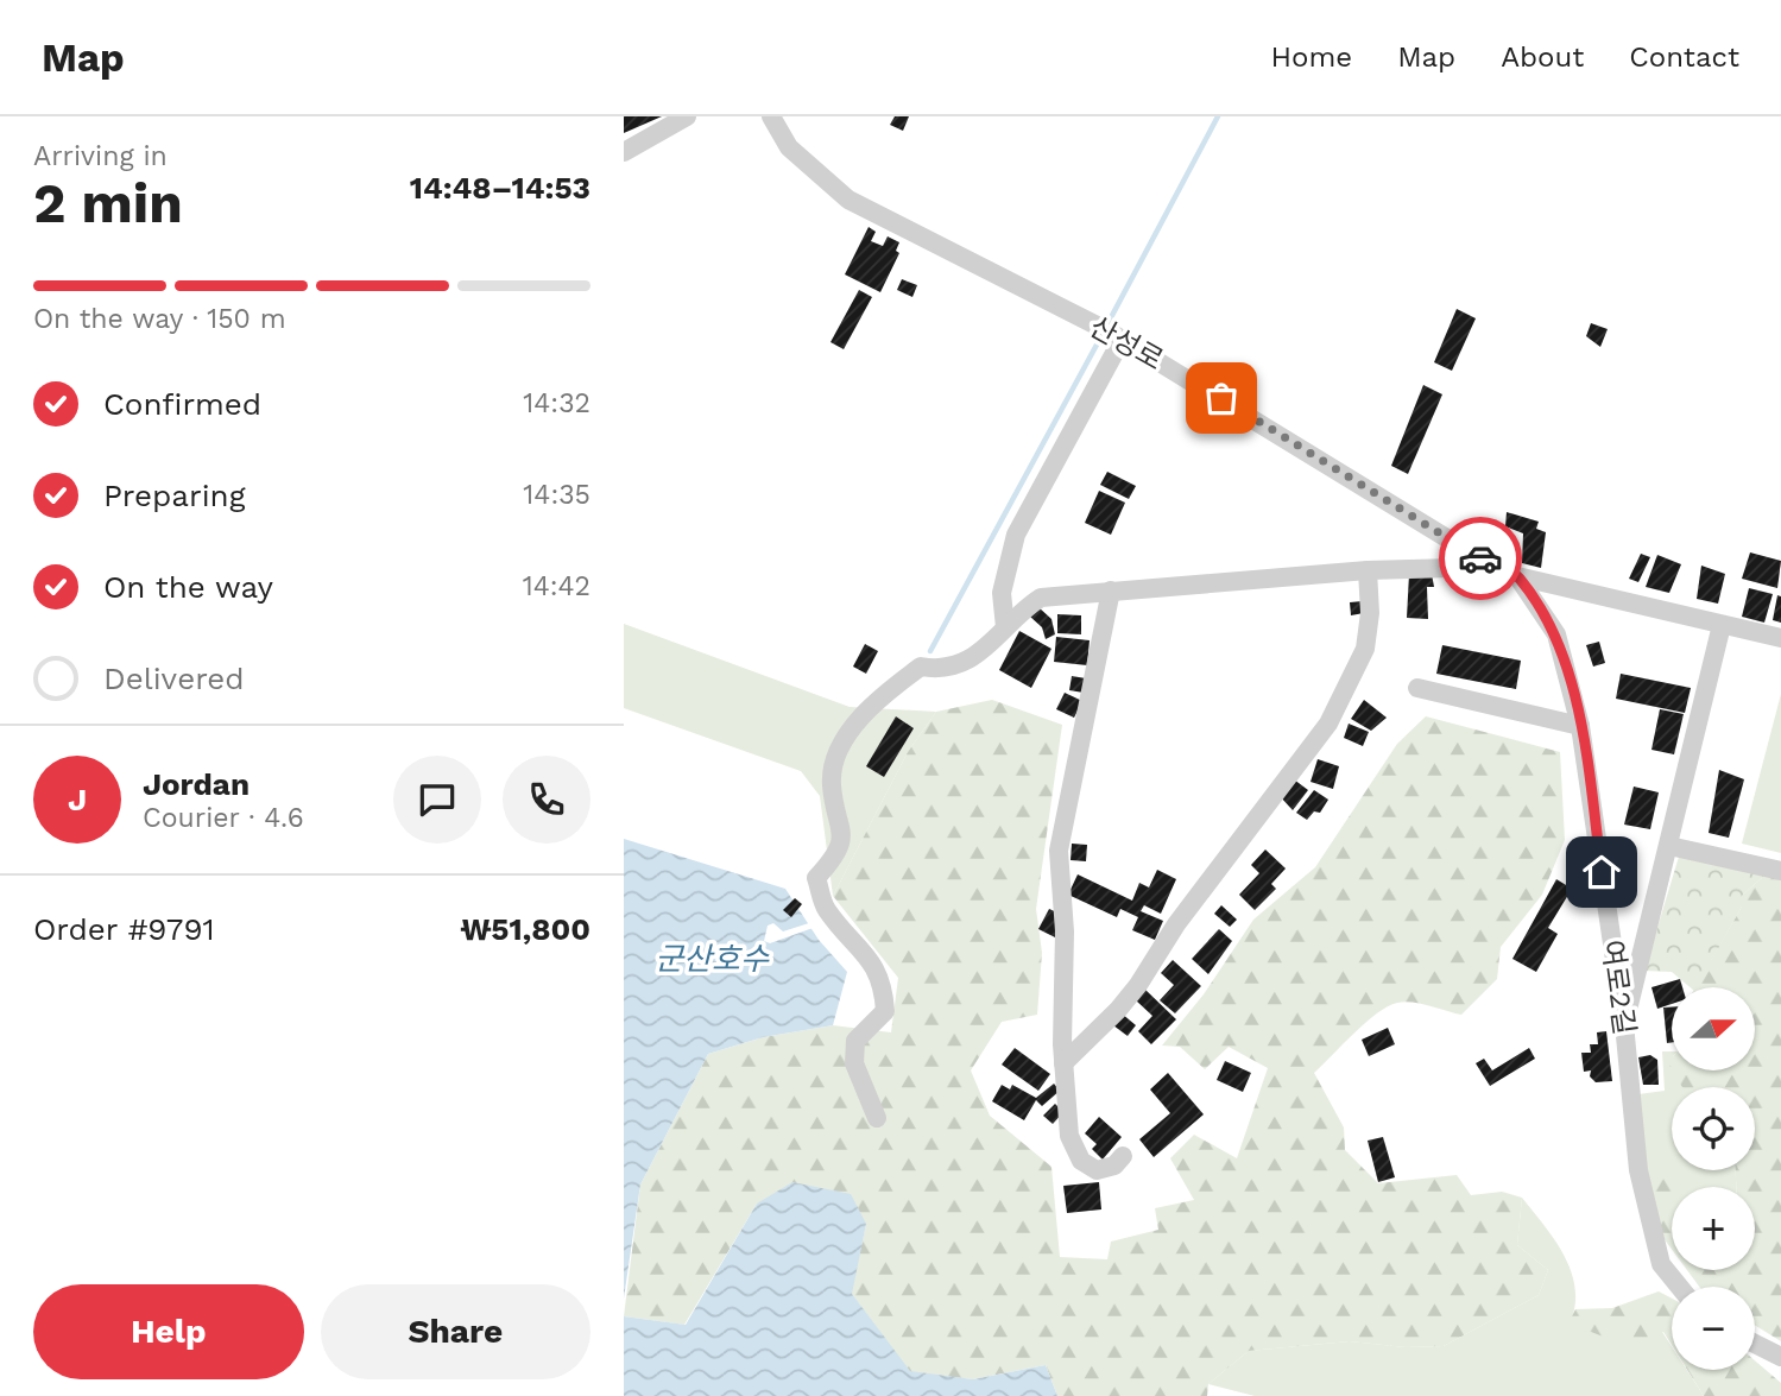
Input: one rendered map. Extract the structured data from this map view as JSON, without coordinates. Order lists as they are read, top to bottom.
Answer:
{
  "streets": {
    "street": ["산성로", "여로2길"]
  },
  "crossings": [
    ["산성로", "여로2길"]
  ],
  "water": ["군산호수"],
  "north": "right",
  "page": {
    "header": "Map",
    "nav": [
      "Home",
      "Map",
      "About",
      "Contact"
    ],
    "heading": ["2 min", "Arriving in", "14:48–14:53"],
    "panel": [
      "Jordan",
      "Courier · 4.6",
      "Order #9791",
      "₩51,800"
    ],
    "bar": "On the way · 150 m",
    "list": [
      ["Confirmed", "14:32"],
      ["Preparing", "14:35"],
      ["On the way", "14:42"],
      "Delivered"
    ],
    "round": "J",
    "map_buttons": ["+", "−"],
    "buttons": ["Help", "Share"]
  }
}
